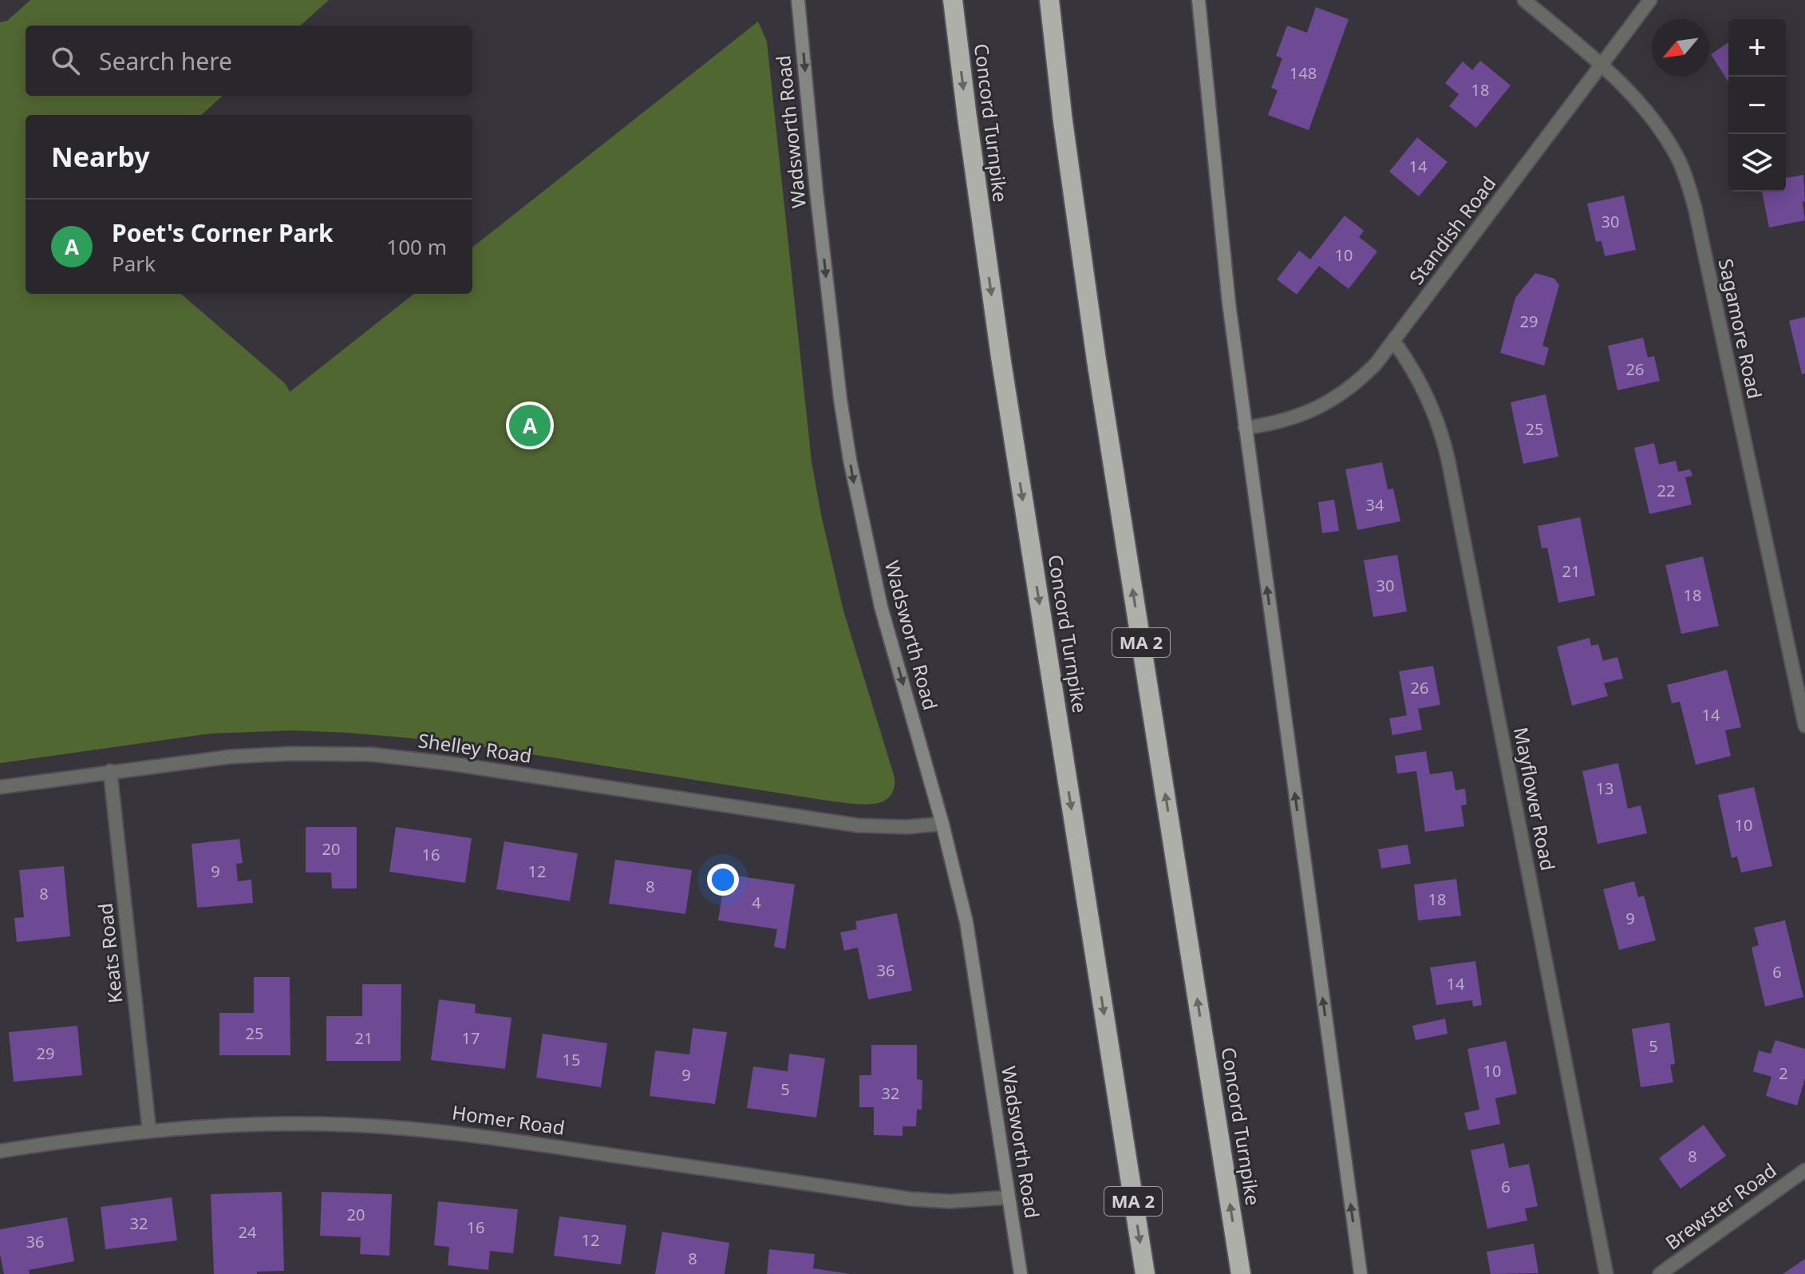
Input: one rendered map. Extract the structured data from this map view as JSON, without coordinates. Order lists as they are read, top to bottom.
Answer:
{
  "streets": {
    "highway": ["Concord Turnpike", "MA 2"],
    "main road": ["Wadsworth Road"],
    "street": [
      "Standish Road",
      "Sagamore Road",
      "Shelley Road",
      "Mayflower Road",
      "Keats Road",
      "Homer Road",
      "Brewster Road"
    ]
  },
  "crossings": [
    ["Wadsworth Road", "Shelley Road"],
    ["Wadsworth Road", "Homer Road"],
    ["Standish Road", "Sagamore Road"],
    ["Standish Road", "Mayflower Road"],
    ["Shelley Road", "Keats Road"],
    ["Keats Road", "Homer Road"]
  ],
  "one_way": ["Wadsworth Road"],
  "house_numbers": [
    "148",
    "18",
    "14",
    "30",
    "10",
    "29",
    "26",
    "25",
    "22",
    "34",
    "21",
    "30",
    "18",
    "26",
    "14",
    "13",
    "10",
    "20",
    "16",
    "9",
    "12",
    "8",
    "8",
    "18",
    "4",
    "9",
    "36",
    "6",
    "14",
    "25",
    "21",
    "17",
    "5",
    "29",
    "15",
    "10",
    "2",
    "9",
    "5",
    "32",
    "8",
    "6",
    "20",
    "32",
    "16",
    "24",
    "12",
    "36",
    "8"
  ],
  "north": "bottom left",
  "page": {
    "map_buttons": ["+", "−"],
    "search": "Search here",
    "heading": "Nearby",
    "list": [
      {
        "mark": "A",
        "name": "Poet's Corner Park",
        "note": "Park",
        "value": "100 m"
      }
    ],
    "pins": "A"
  }
}
